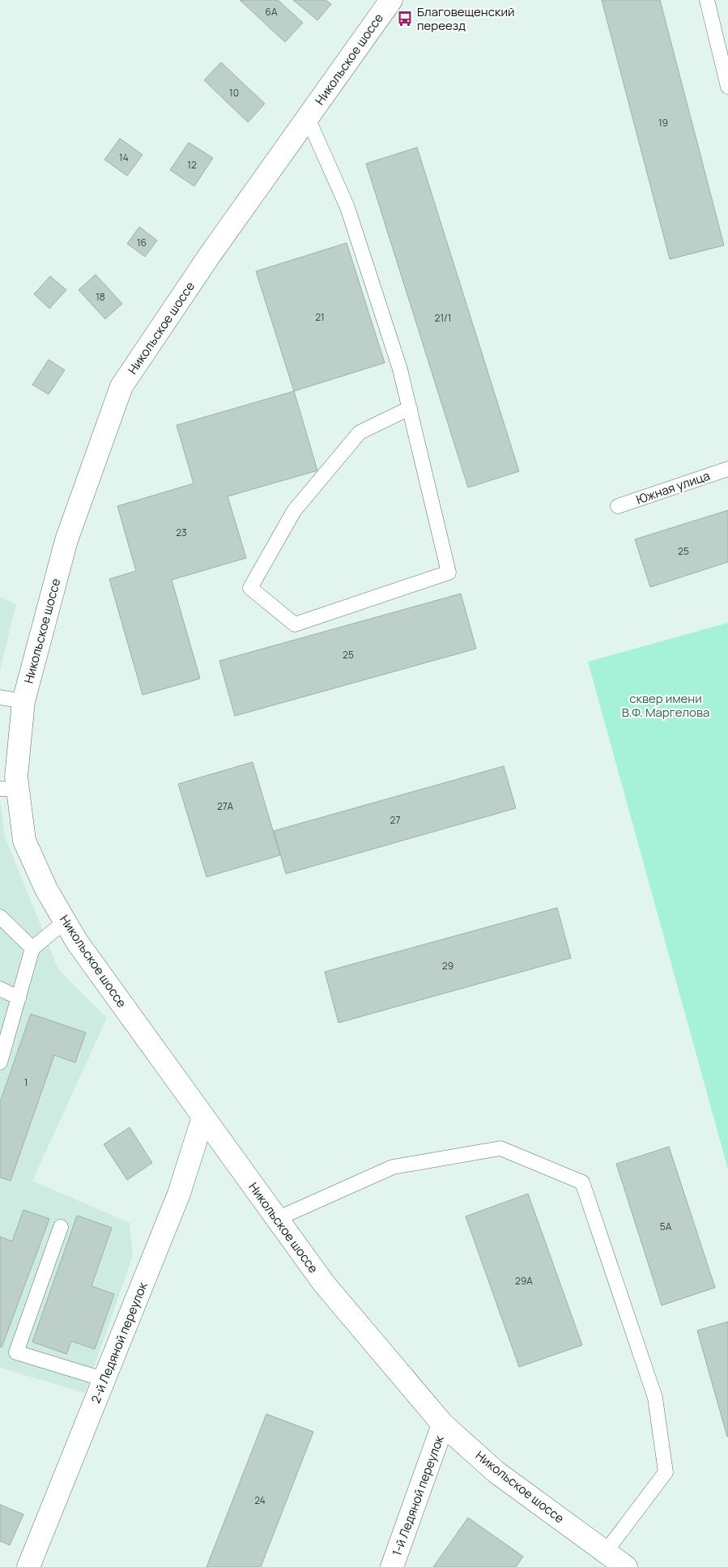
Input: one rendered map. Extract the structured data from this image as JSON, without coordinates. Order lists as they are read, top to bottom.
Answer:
{
  "streets": {
    "street": ["Никольское шоссе", "2-й Ледяной переулок", "1-й Ледяной переулок"],
    "lane": ["Южная улица"]
  },
  "crossings": [
    ["Никольское шоссе", "2-й Ледяной переулок"],
    ["Никольское шоссе", "1-й Ледяной переулок"]
  ],
  "parks": ["сквер имени В.Ф. Маргелова"],
  "places": {
    "bus stop": ["Благовещенский переезд"]
  },
  "house_numbers": [
    "6А",
    "10",
    "19",
    "14",
    "12",
    "16",
    "18",
    "21",
    "21/1",
    "23",
    "25",
    "25",
    "27А",
    "27",
    "29",
    "1",
    "5А",
    "29А",
    "24"
  ]
}
